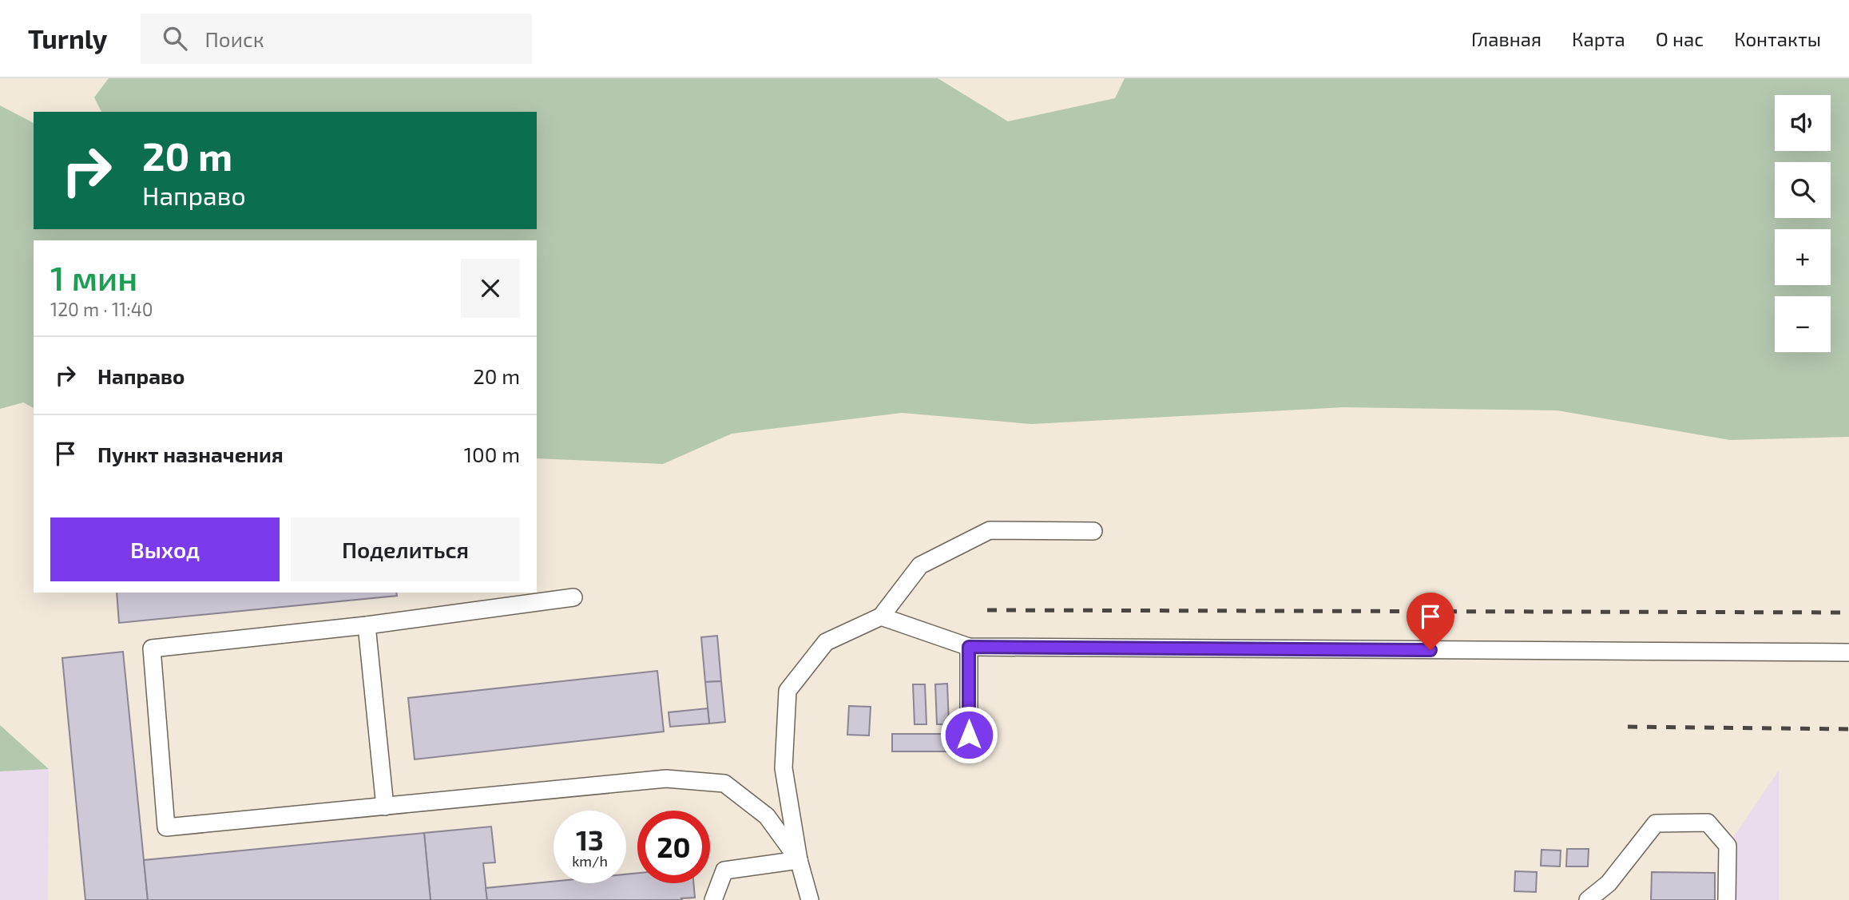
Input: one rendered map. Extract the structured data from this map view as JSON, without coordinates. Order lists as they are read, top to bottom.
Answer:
{
  "page": {
    "header": "Turnly",
    "search": "Поиск",
    "nav": [
      "Главная",
      "Карта",
      "О нас",
      "Контакты"
    ],
    "map_buttons": ["+", "−"],
    "turn": ["20 m", "Направо"],
    "heading": ["1 мин", "120 m · 11:40"],
    "list": [
      {
        "name": "Направо",
        "value": "20 m"
      },
      {
        "name": "Пункт назначения",
        "value": "100 m"
      }
    ],
    "buttons": ["Выход", "Поделиться"],
    "speed": "13 km/h",
    "limit": "20"
  }
}
